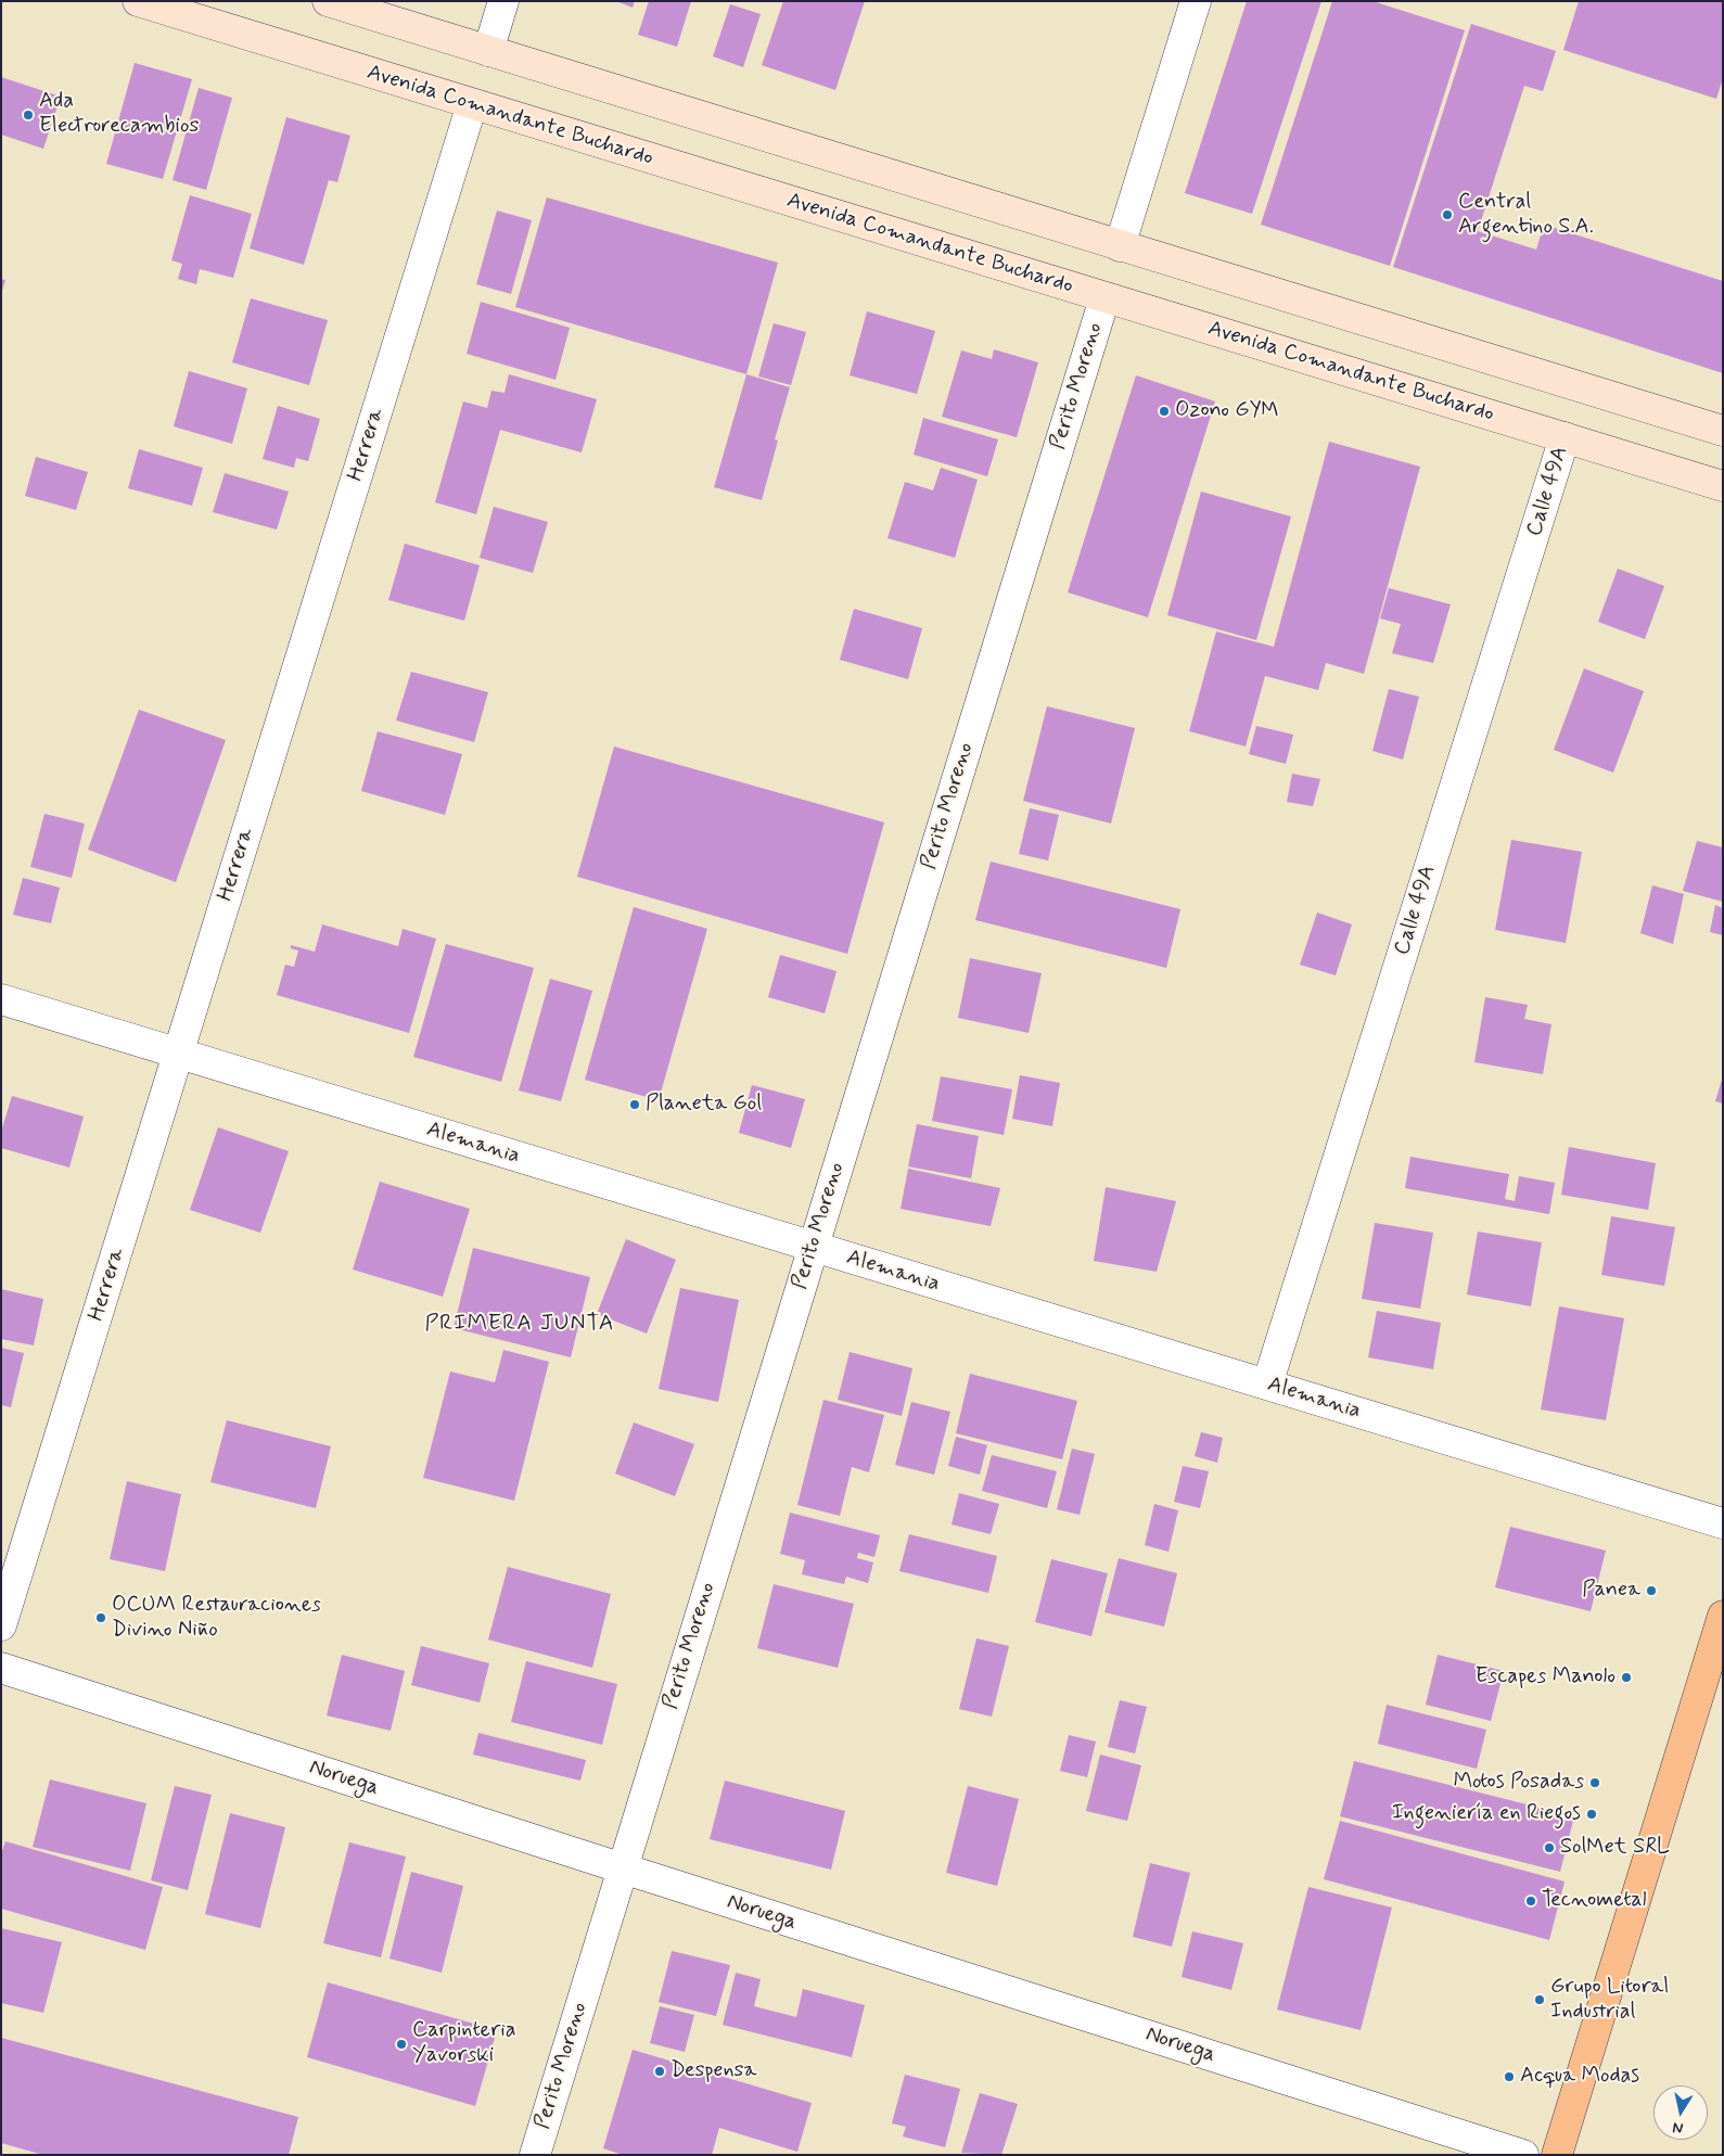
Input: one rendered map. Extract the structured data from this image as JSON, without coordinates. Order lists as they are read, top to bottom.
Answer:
{
  "streets": {
    "main road": ["Avenida Comandante Buchardo"],
    "street": [
      "Perito Moreno",
      "Herrera",
      "Calle 49A",
      "Alemania",
      "Noruega"
    ]
  },
  "crossings": [
    ["Avenida Comandante Buchardo", "Perito Moreno"],
    ["Avenida Comandante Buchardo", "Herrera"],
    ["Avenida Comandante Buchardo", "Calle 49A"],
    ["Perito Moreno", "Alemania"],
    ["Perito Moreno", "Noruega"],
    ["Herrera", "Alemania"],
    ["Calle 49A", "Alemania"]
  ],
  "districts": ["PRIMERA JUNTA"],
  "places": [
    "Ada Electrorecambios",
    "Central Argentino S.A.",
    "Ozono GYM",
    "Planeta Gol",
    "Panea",
    "OCUM Restauraciones Divino Niño",
    "Escapes Manolo",
    "Motos Posadas",
    "Ingeniería en Riegos",
    "SolMet SRL",
    "Tecnometal",
    "Grupo Litoral Industrial",
    "Carpinteria Yavorski",
    "Despensa",
    "Acqua Modas"
  ],
  "north": "bottom"
}
